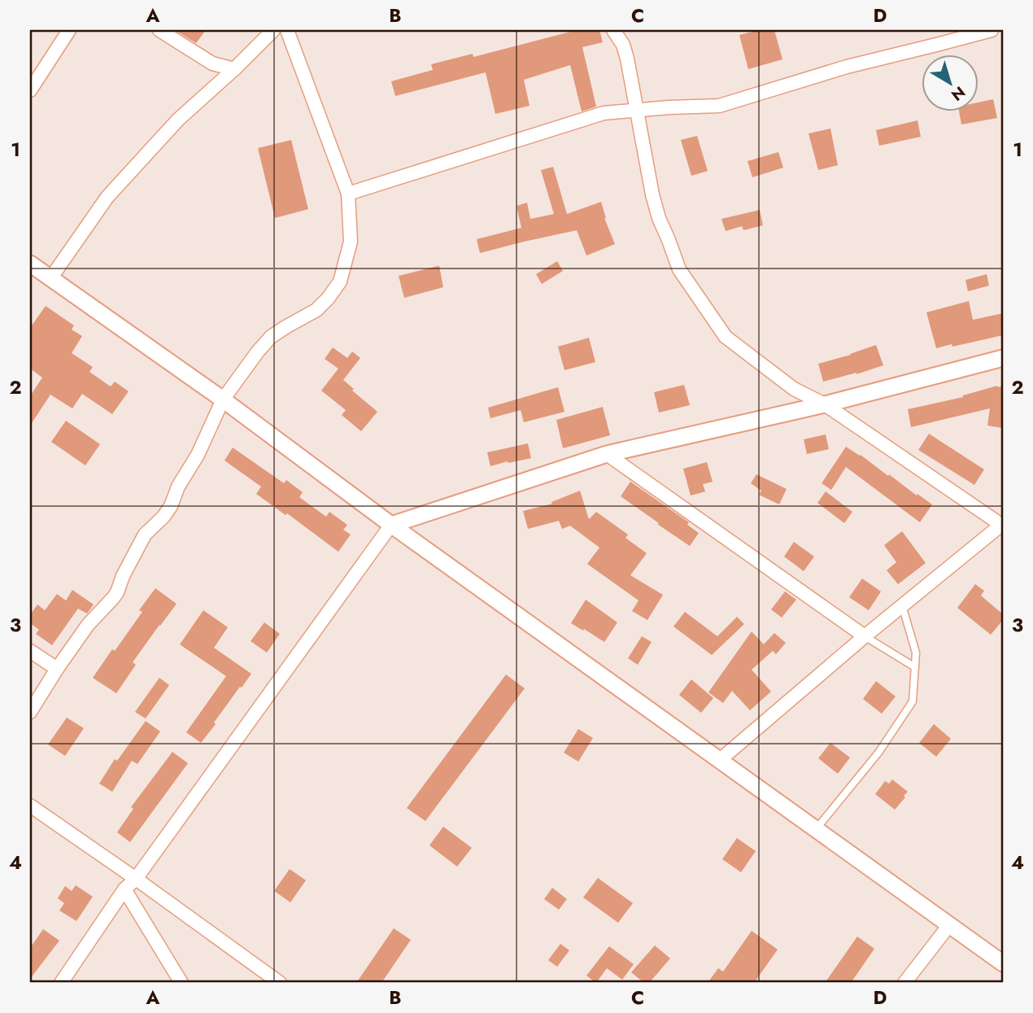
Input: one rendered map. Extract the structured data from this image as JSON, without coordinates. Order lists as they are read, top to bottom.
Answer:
{
  "north": "bottom right",
  "grid": {
    "columns": [
      "A",
      "B",
      "C",
      "D"
    ],
    "rows": [
      "1",
      "2",
      "3",
      "4"
    ]
  }
}
